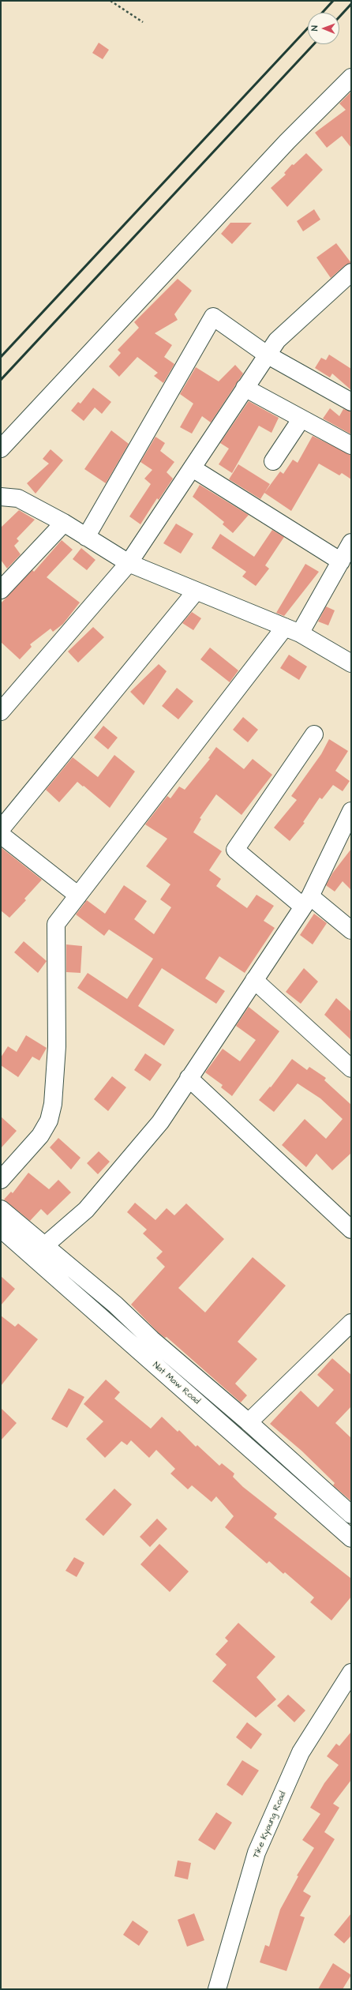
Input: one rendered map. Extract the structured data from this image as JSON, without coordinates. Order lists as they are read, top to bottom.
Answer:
{
  "streets": {
    "street": ["Nat Maw Road", "Tike Kyaung Road"]
  },
  "north": "left"
}
